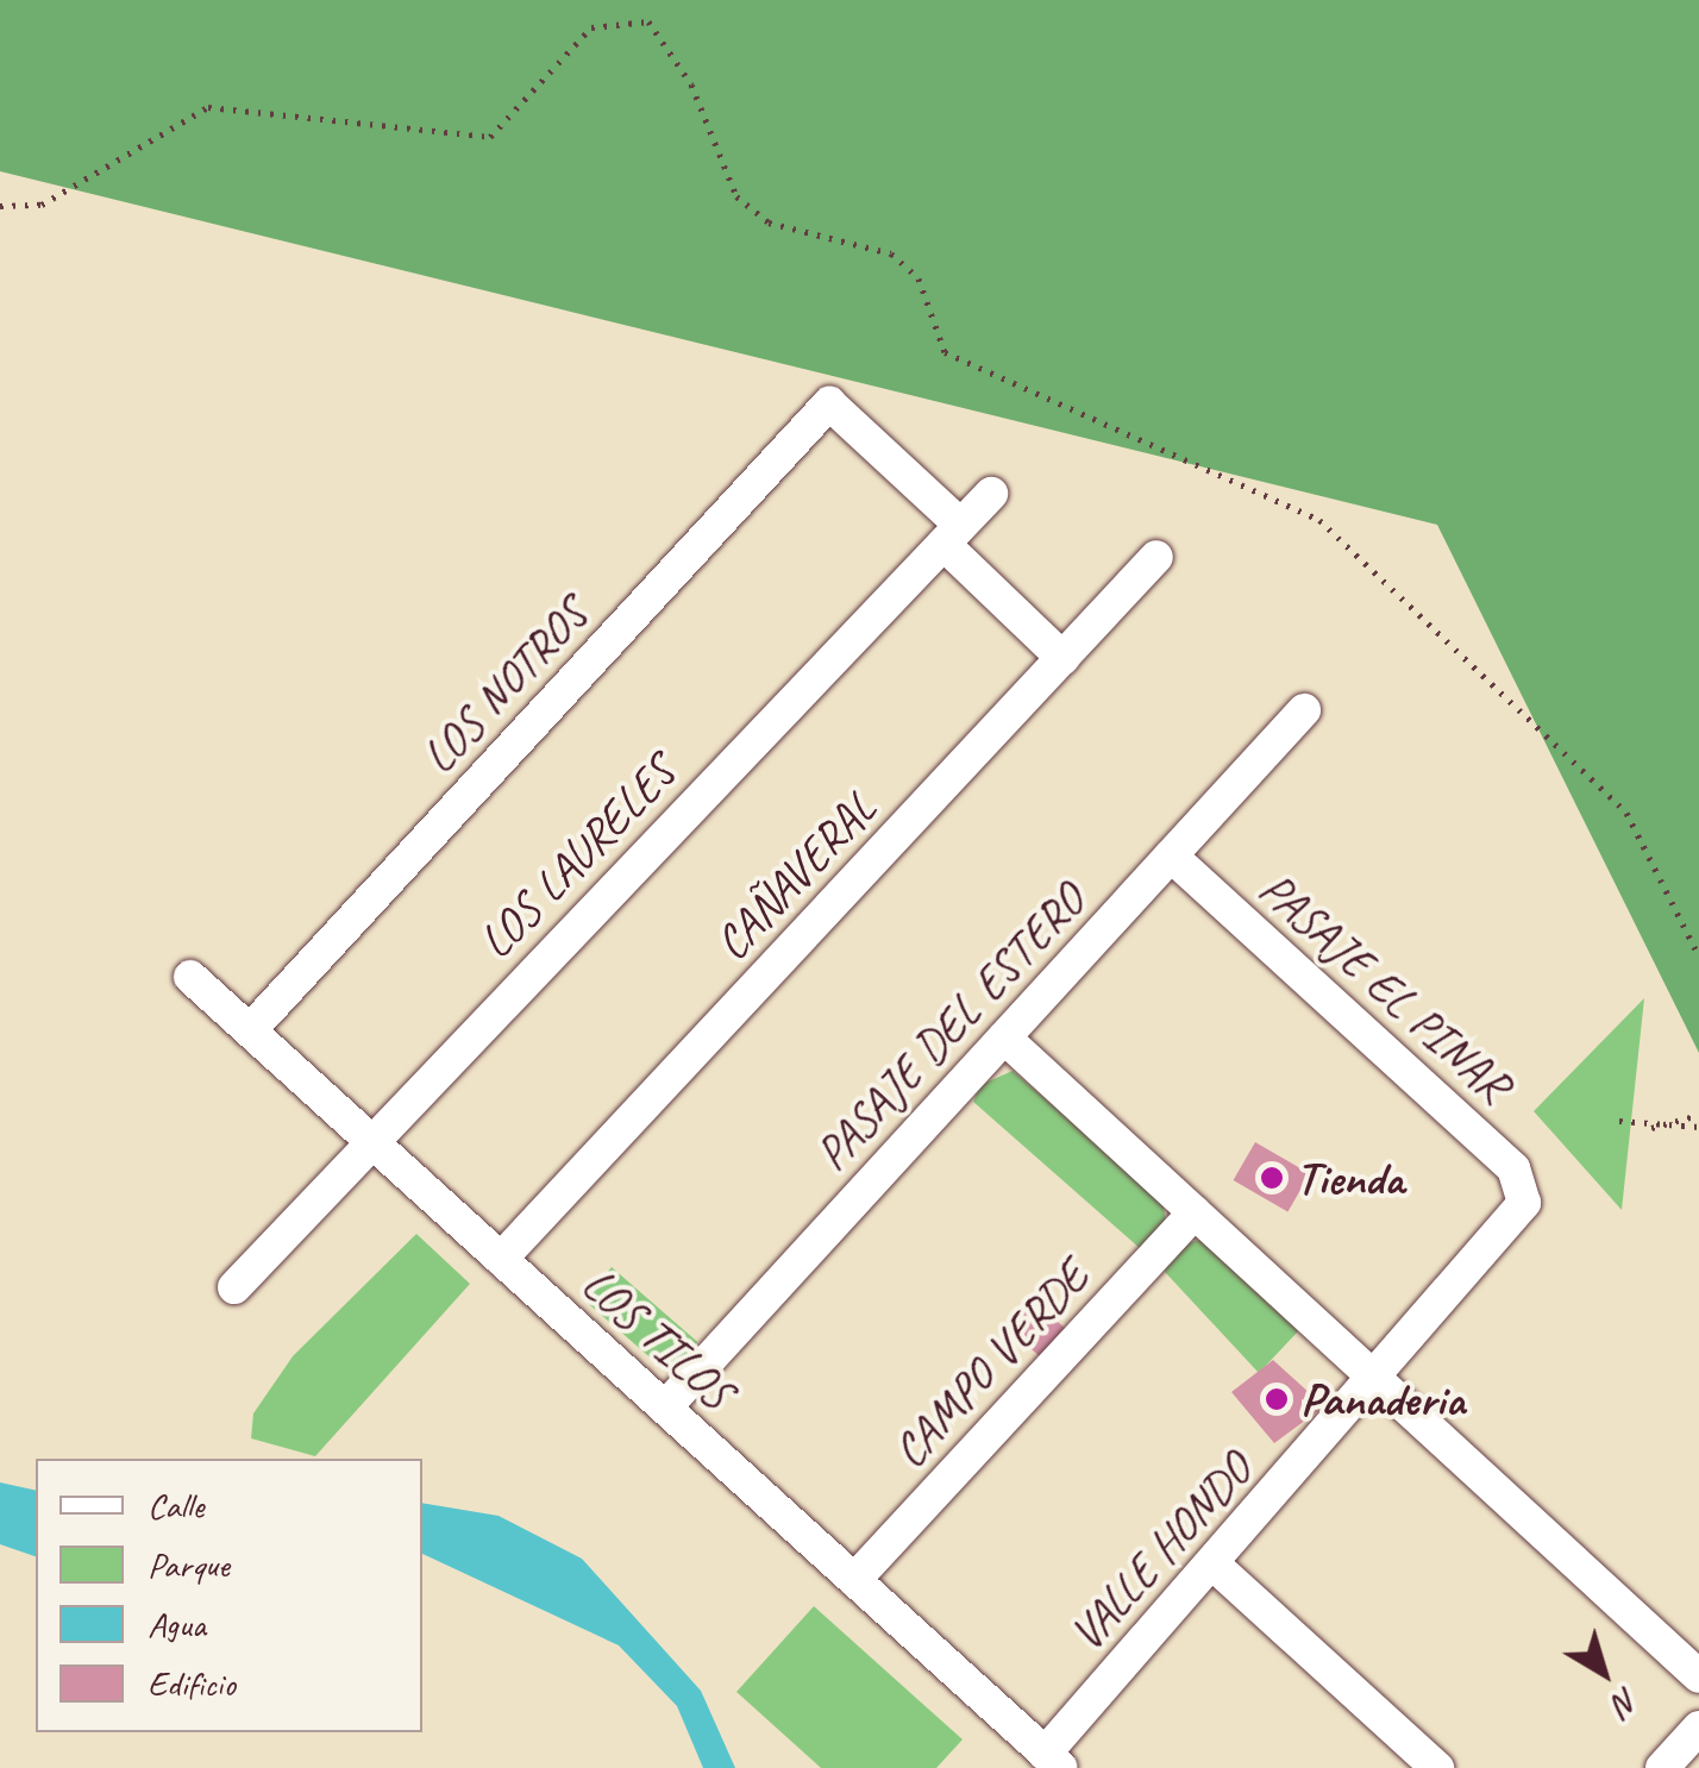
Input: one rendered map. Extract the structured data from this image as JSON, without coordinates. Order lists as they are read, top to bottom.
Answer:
{
  "streets": {
    "street": [
      "LOS NOTROS",
      "LOS LAURELES",
      "CAÑAVERAL",
      "PASAJE EL PINAR",
      "PASAJE DEL ESTERO",
      "LOS TILOS",
      "CAMPO VERDE",
      "VALLE HONDO"
    ]
  },
  "crossings": [
    ["LOS NOTROS", "LOS LAURELES"],
    ["LOS NOTROS", "LOS TILOS"],
    ["LOS LAURELES", "LOS TILOS"],
    ["CAÑAVERAL", "LOS TILOS"],
    ["PASAJE EL PINAR", "PASAJE DEL ESTERO"],
    ["PASAJE EL PINAR", "VALLE HONDO"],
    ["PASAJE DEL ESTERO", "LOS TILOS"],
    ["LOS TILOS", "CAMPO VERDE"],
    ["LOS TILOS", "VALLE HONDO"]
  ],
  "places": ["Tienda", "Panaderia"],
  "legend": [
    "Calle",
    "Parque",
    "Agua",
    "Edificio"
  ],
  "north": "bottom right"
}
